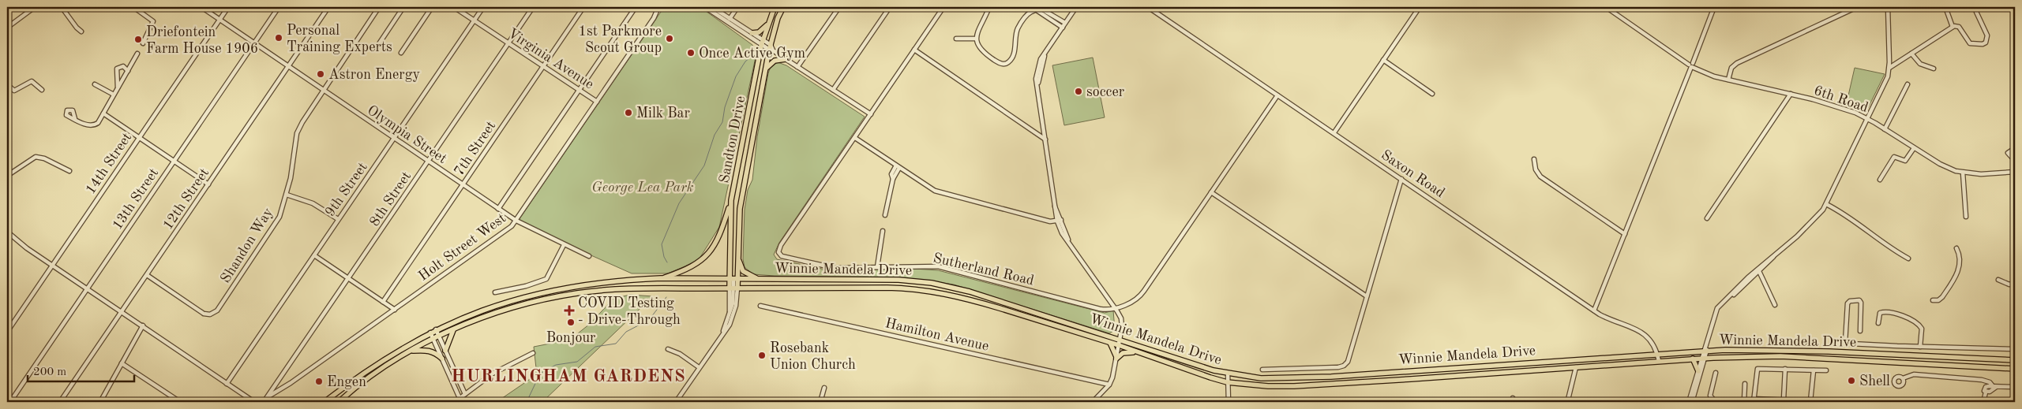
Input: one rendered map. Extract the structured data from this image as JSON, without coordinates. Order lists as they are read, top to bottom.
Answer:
{
  "streets": {
    "main road": ["Sandton Drive", "Winnie Mandela Drive"],
    "street": [
      "Virginia Avenue",
      "6th Road",
      "Olympia Street",
      "7th Street",
      "14th Street",
      "Saxon Road",
      "9th Street",
      "13th Street",
      "12th Street",
      "8th Street",
      "Shandon Way",
      "Holt Street West",
      "Sutherland Road",
      "Hamilton Avenue"
    ]
  },
  "crossings": [
    ["Virginia Avenue", "7th Street"],
    ["Virginia Avenue", "9th Street"],
    ["Virginia Avenue", "8th Street"],
    ["Virginia Avenue", "Holt Street West"],
    ["Olympia Street", "7th Street"],
    ["Olympia Street", "14th Street"],
    ["Olympia Street", "9th Street"],
    ["Olympia Street", "13th Street"],
    ["Olympia Street", "12th Street"],
    ["Olympia Street", "8th Street"],
    ["Olympia Street", "Shandon Way"],
    ["Olympia Street", "Holt Street West"],
    ["Sandton Drive", "Winnie Mandela Drive"],
    ["Saxon Road", "Winnie Mandela Drive"],
    ["Saxon Road", "Sutherland Road"],
    ["12th Street", "Shandon Way"],
    ["8th Street", "Holt Street West"]
  ],
  "districts": ["HURLINGHAM GARDENS"],
  "parks": ["George Lea Park"],
  "places": {
    "other": [
      "Personal Training Experts",
      "1st Parkmore Scout Group",
      "Driefontein Farm House 1906",
      "Once Active Gym",
      "Astron Energy",
      "soccer",
      "Milk Bar",
      "Bonjour",
      "Rosebank Union Church",
      "Shell",
      "Engen"
    ],
    "health": ["COVID Testing - Drive-Through"]
  },
  "scale_bar": "200 m"
}
